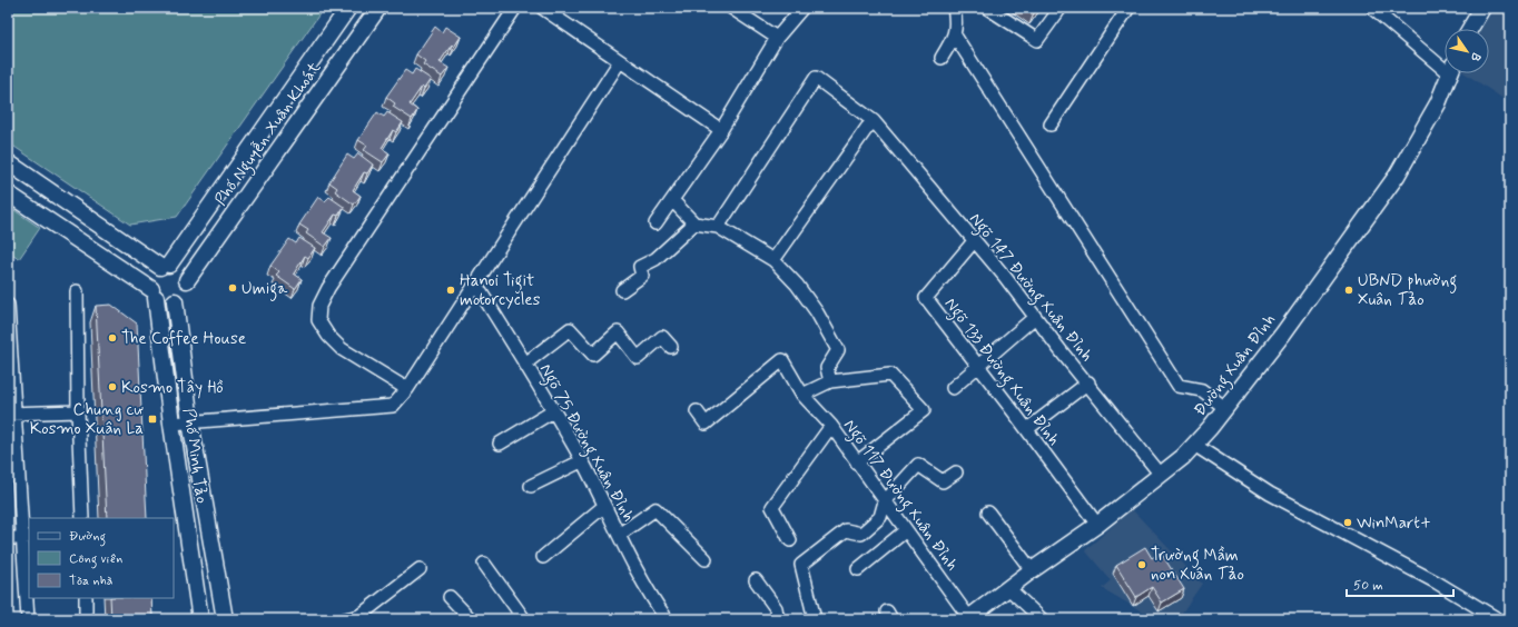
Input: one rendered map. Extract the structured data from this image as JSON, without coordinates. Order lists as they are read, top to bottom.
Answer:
{
  "streets": {
    "street": [
      "Phố Nguyễn Xuân Khoát",
      "Ngõ 147 Đường Xuân Đỉnh",
      "Đường Xuân Đỉnh",
      "Ngõ 133 Đường Xuân Đỉnh",
      "Ngõ 75 Đường Xuân Đỉnh",
      "Phố Minh Tảo",
      "Ngõ 117 Đường Xuân Đỉnh"
    ]
  },
  "crossings": [
    ["Phố Nguyễn Xuân Khoát", "Phố Minh Tảo"],
    ["Ngõ 147 Đường Xuân Đỉnh", "Đường Xuân Đỉnh"],
    ["Ngõ 147 Đường Xuân Đỉnh", "Ngõ 133 Đường Xuân Đỉnh"],
    ["Đường Xuân Đỉnh", "Ngõ 133 Đường Xuân Đỉnh"],
    ["Đường Xuân Đỉnh", "Ngõ 117 Đường Xuân Đỉnh"]
  ],
  "places": {
    "other": [
      "Umiga",
      "Hanoi Tigit motorcycles",
      "UBND phường Xuân Tảo",
      "The Coffee House",
      "Kosmo Tây Hồ",
      "WinMart+",
      "Trường Mầm non Xuân Tảo"
    ],
    "transit": ["Chung cư Kosmo Xuân La"]
  },
  "legend": ["Đường", "Công viên", "Tòa nhà"],
  "scale_bar": "50 m",
  "north": "bottom right"
}
